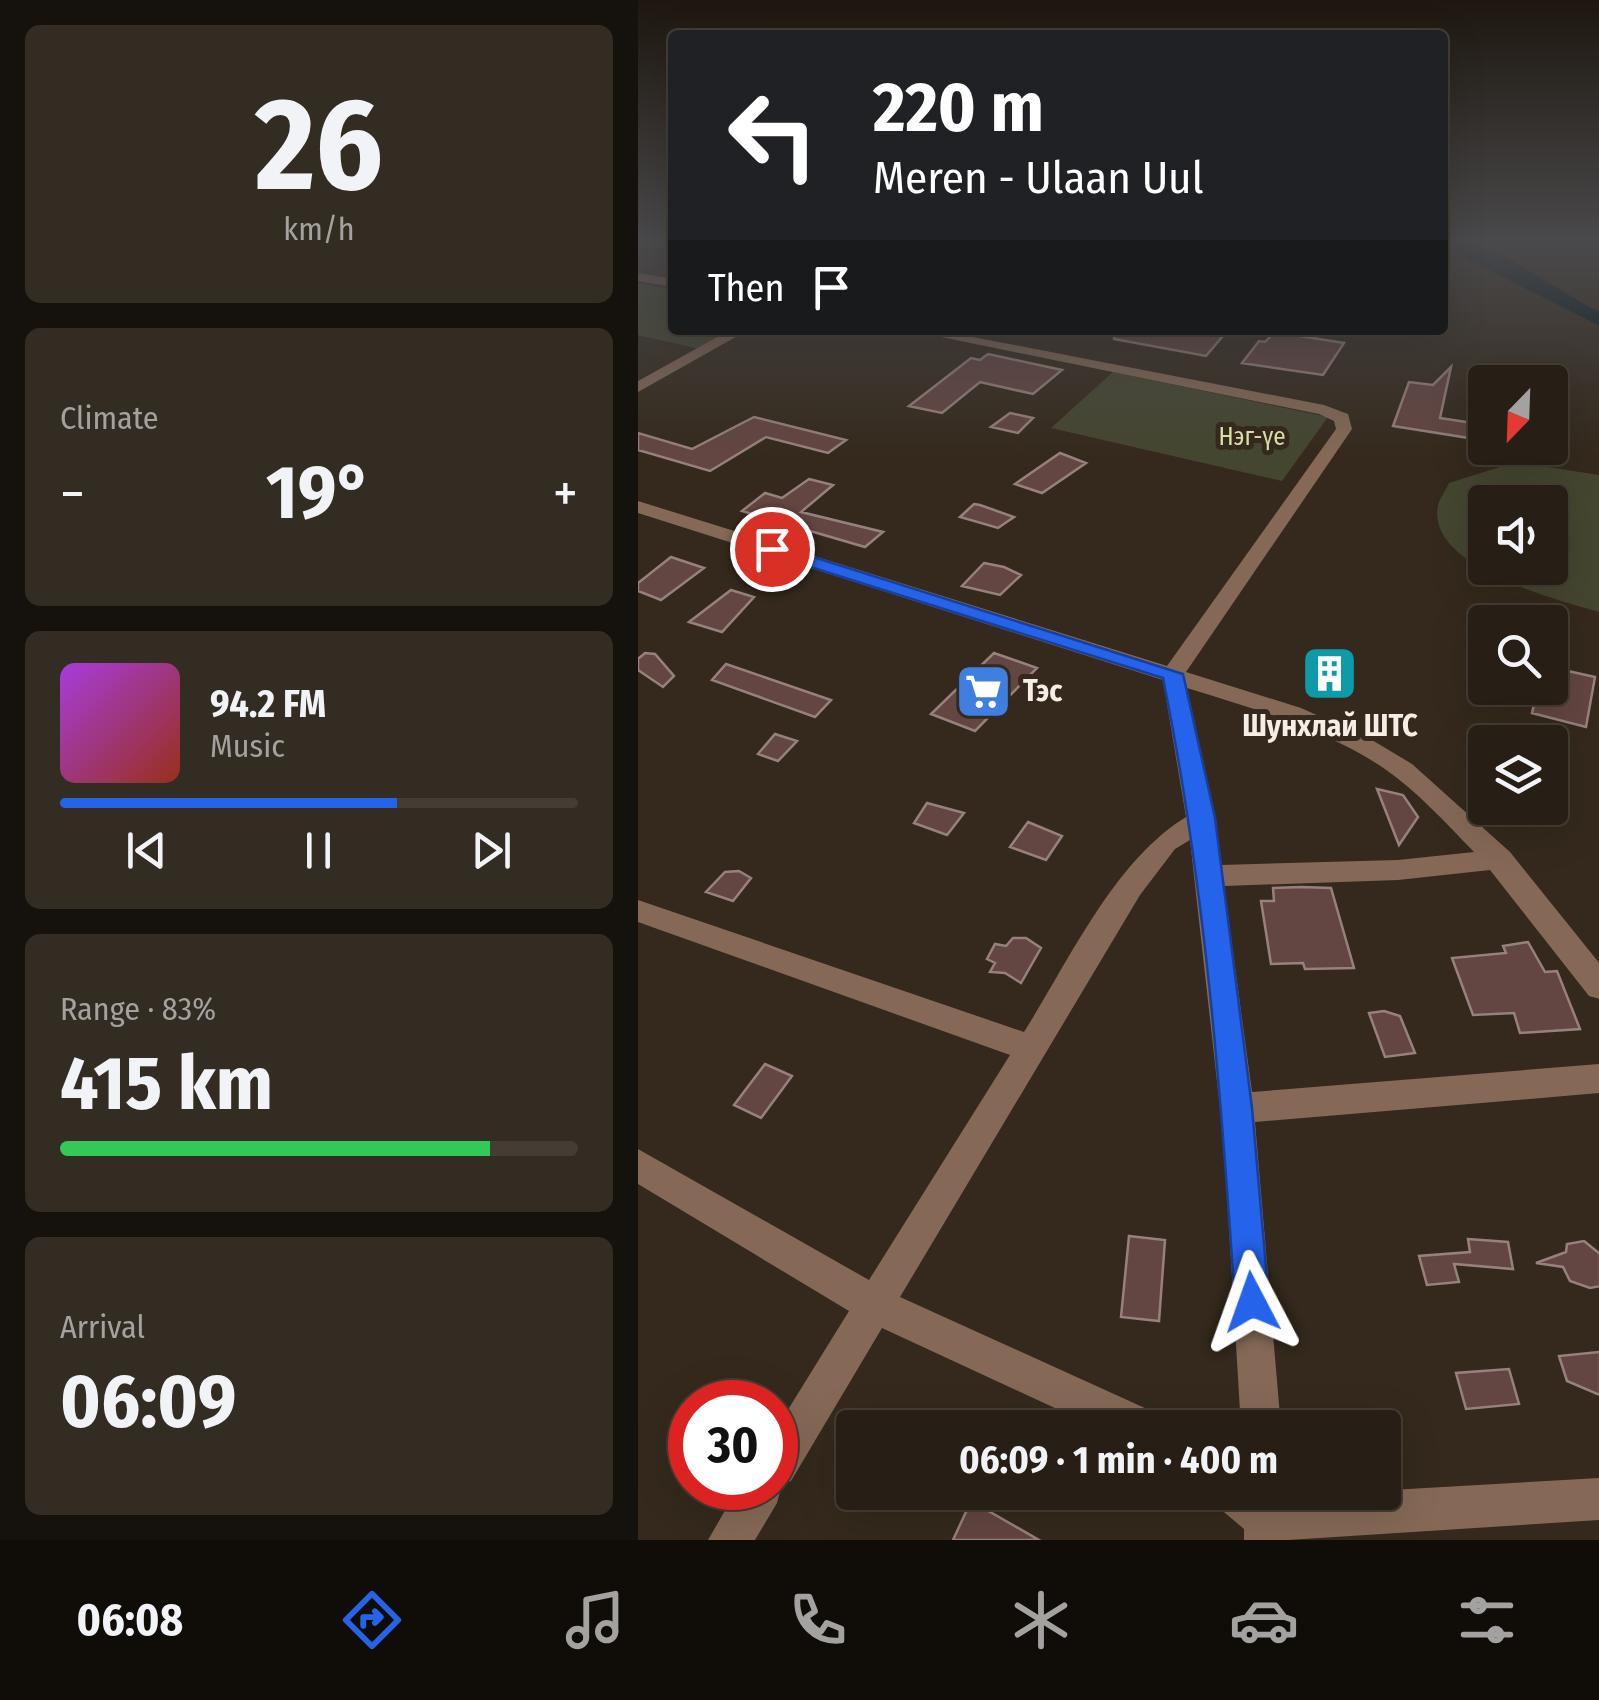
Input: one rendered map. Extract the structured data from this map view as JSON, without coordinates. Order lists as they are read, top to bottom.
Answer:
{
  "parks": ["Нэг-үе"],
  "places": {
    "building": ["Шунхлай ШТС"],
    "supermarket": ["Тэс"]
  },
  "north": "bottom left",
  "page": {
    "tile": [
      ["26", "km/h"],
      "Climate",
      ["Range · 83%", "415 km"],
      ["Arrival", "06:09"]
    ],
    "turn": ["220 m", "Meren - Ulaan Uul"],
    "then": "Then",
    "heat": ["−", "19°", "+"],
    "song": ["94.2 FM", "Music"],
    "limit": "30",
    "trip": "06:09 · 1 min · 400 m",
    "tabs": "06:08"
  }
}
